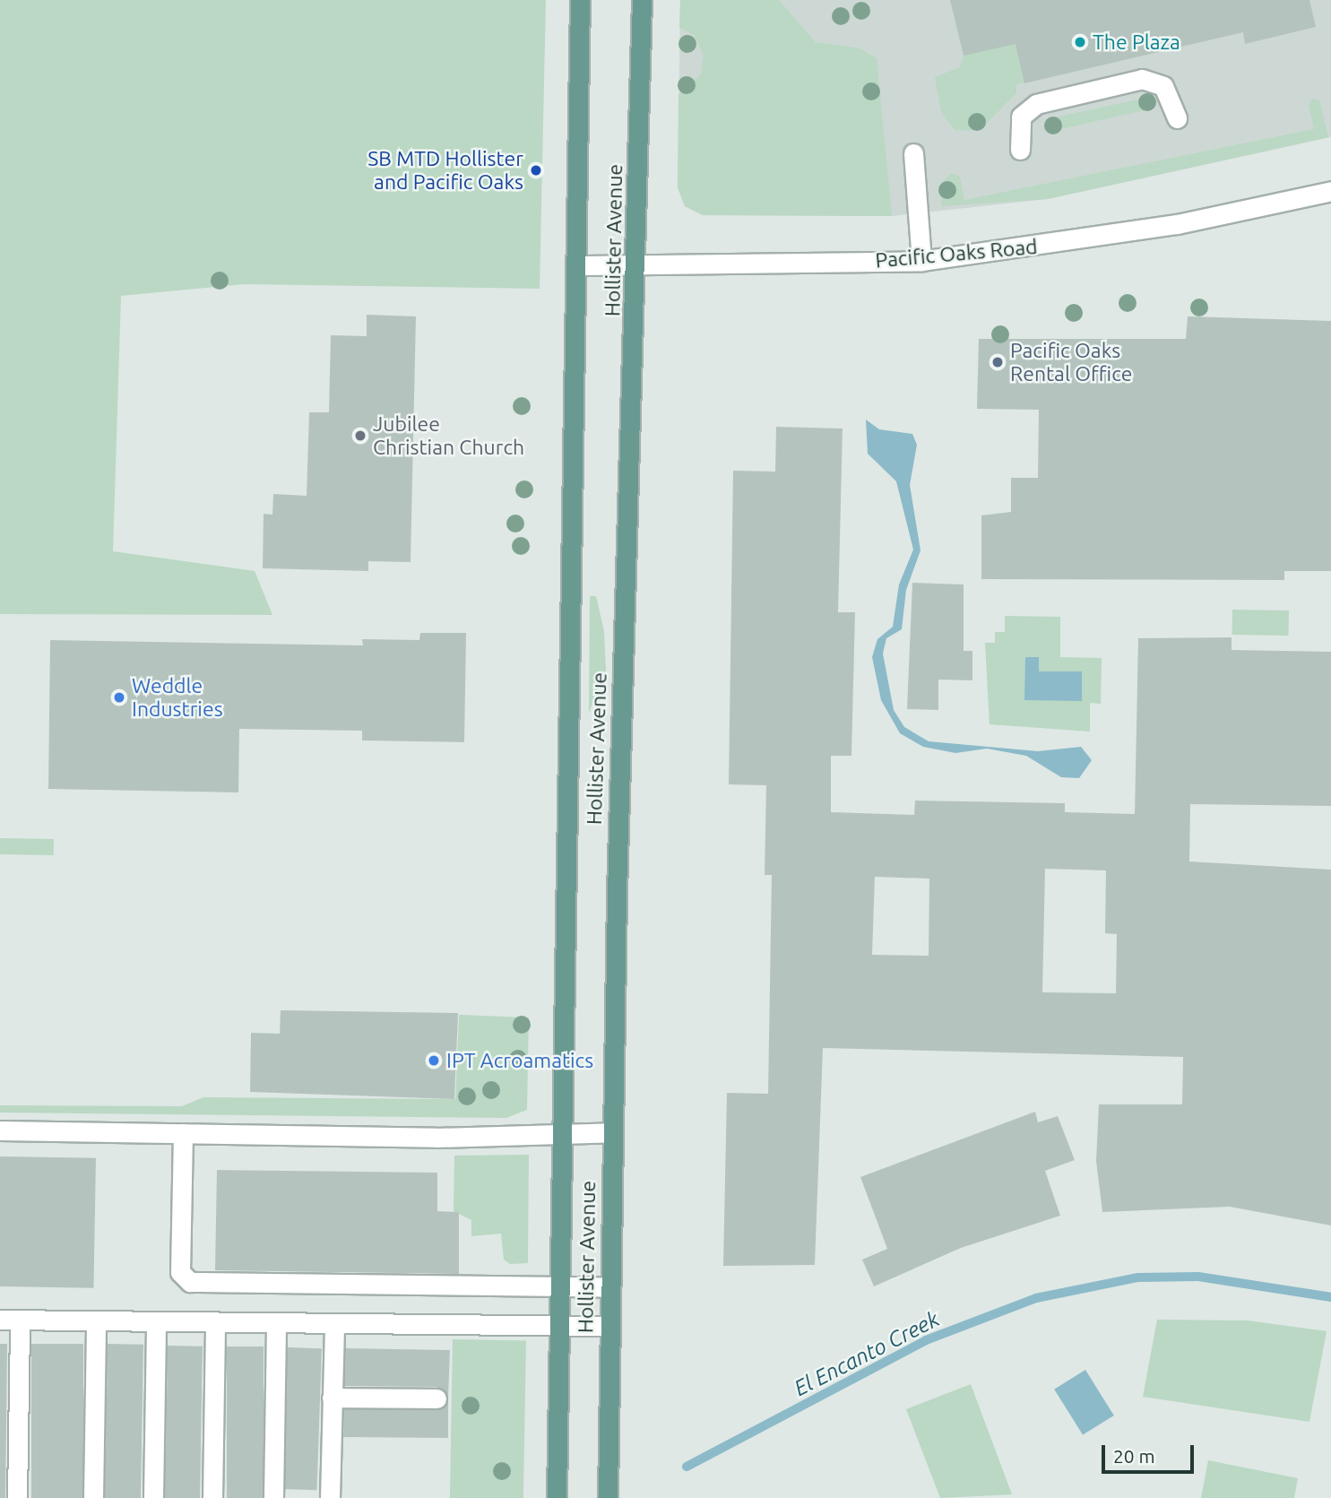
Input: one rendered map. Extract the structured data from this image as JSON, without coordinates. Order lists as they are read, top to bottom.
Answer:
{
  "streets": {
    "main road": ["Hollister Avenue"],
    "street": ["Pacific Oaks Road"]
  },
  "crossings": [
    ["Hollister Avenue", "Pacific Oaks Road"]
  ],
  "water": ["El Encanto Creek"],
  "places": [
    "The Plaza",
    "SB MTD Hollister and Pacific Oaks",
    "Pacific Oaks Rental Office",
    "Jubilee Christian Church",
    "Weddle Industries",
    "IPT Acroamatics"
  ],
  "scale_bar": "20 m"
}
